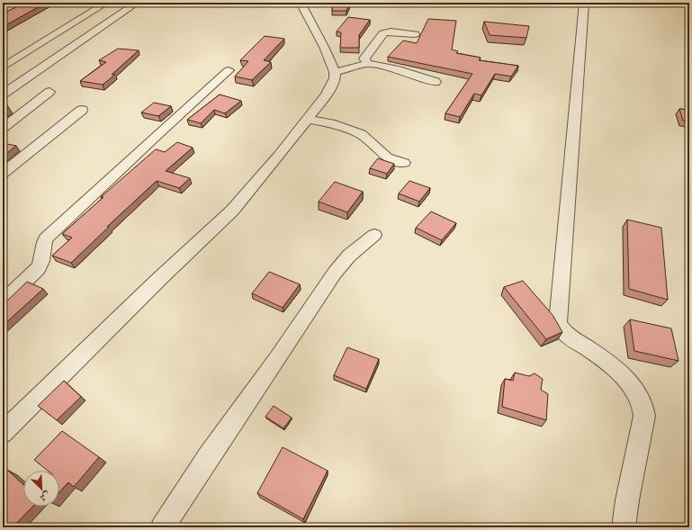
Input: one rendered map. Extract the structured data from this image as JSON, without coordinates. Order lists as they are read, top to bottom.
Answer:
{
  "north": "bottom right"
}
